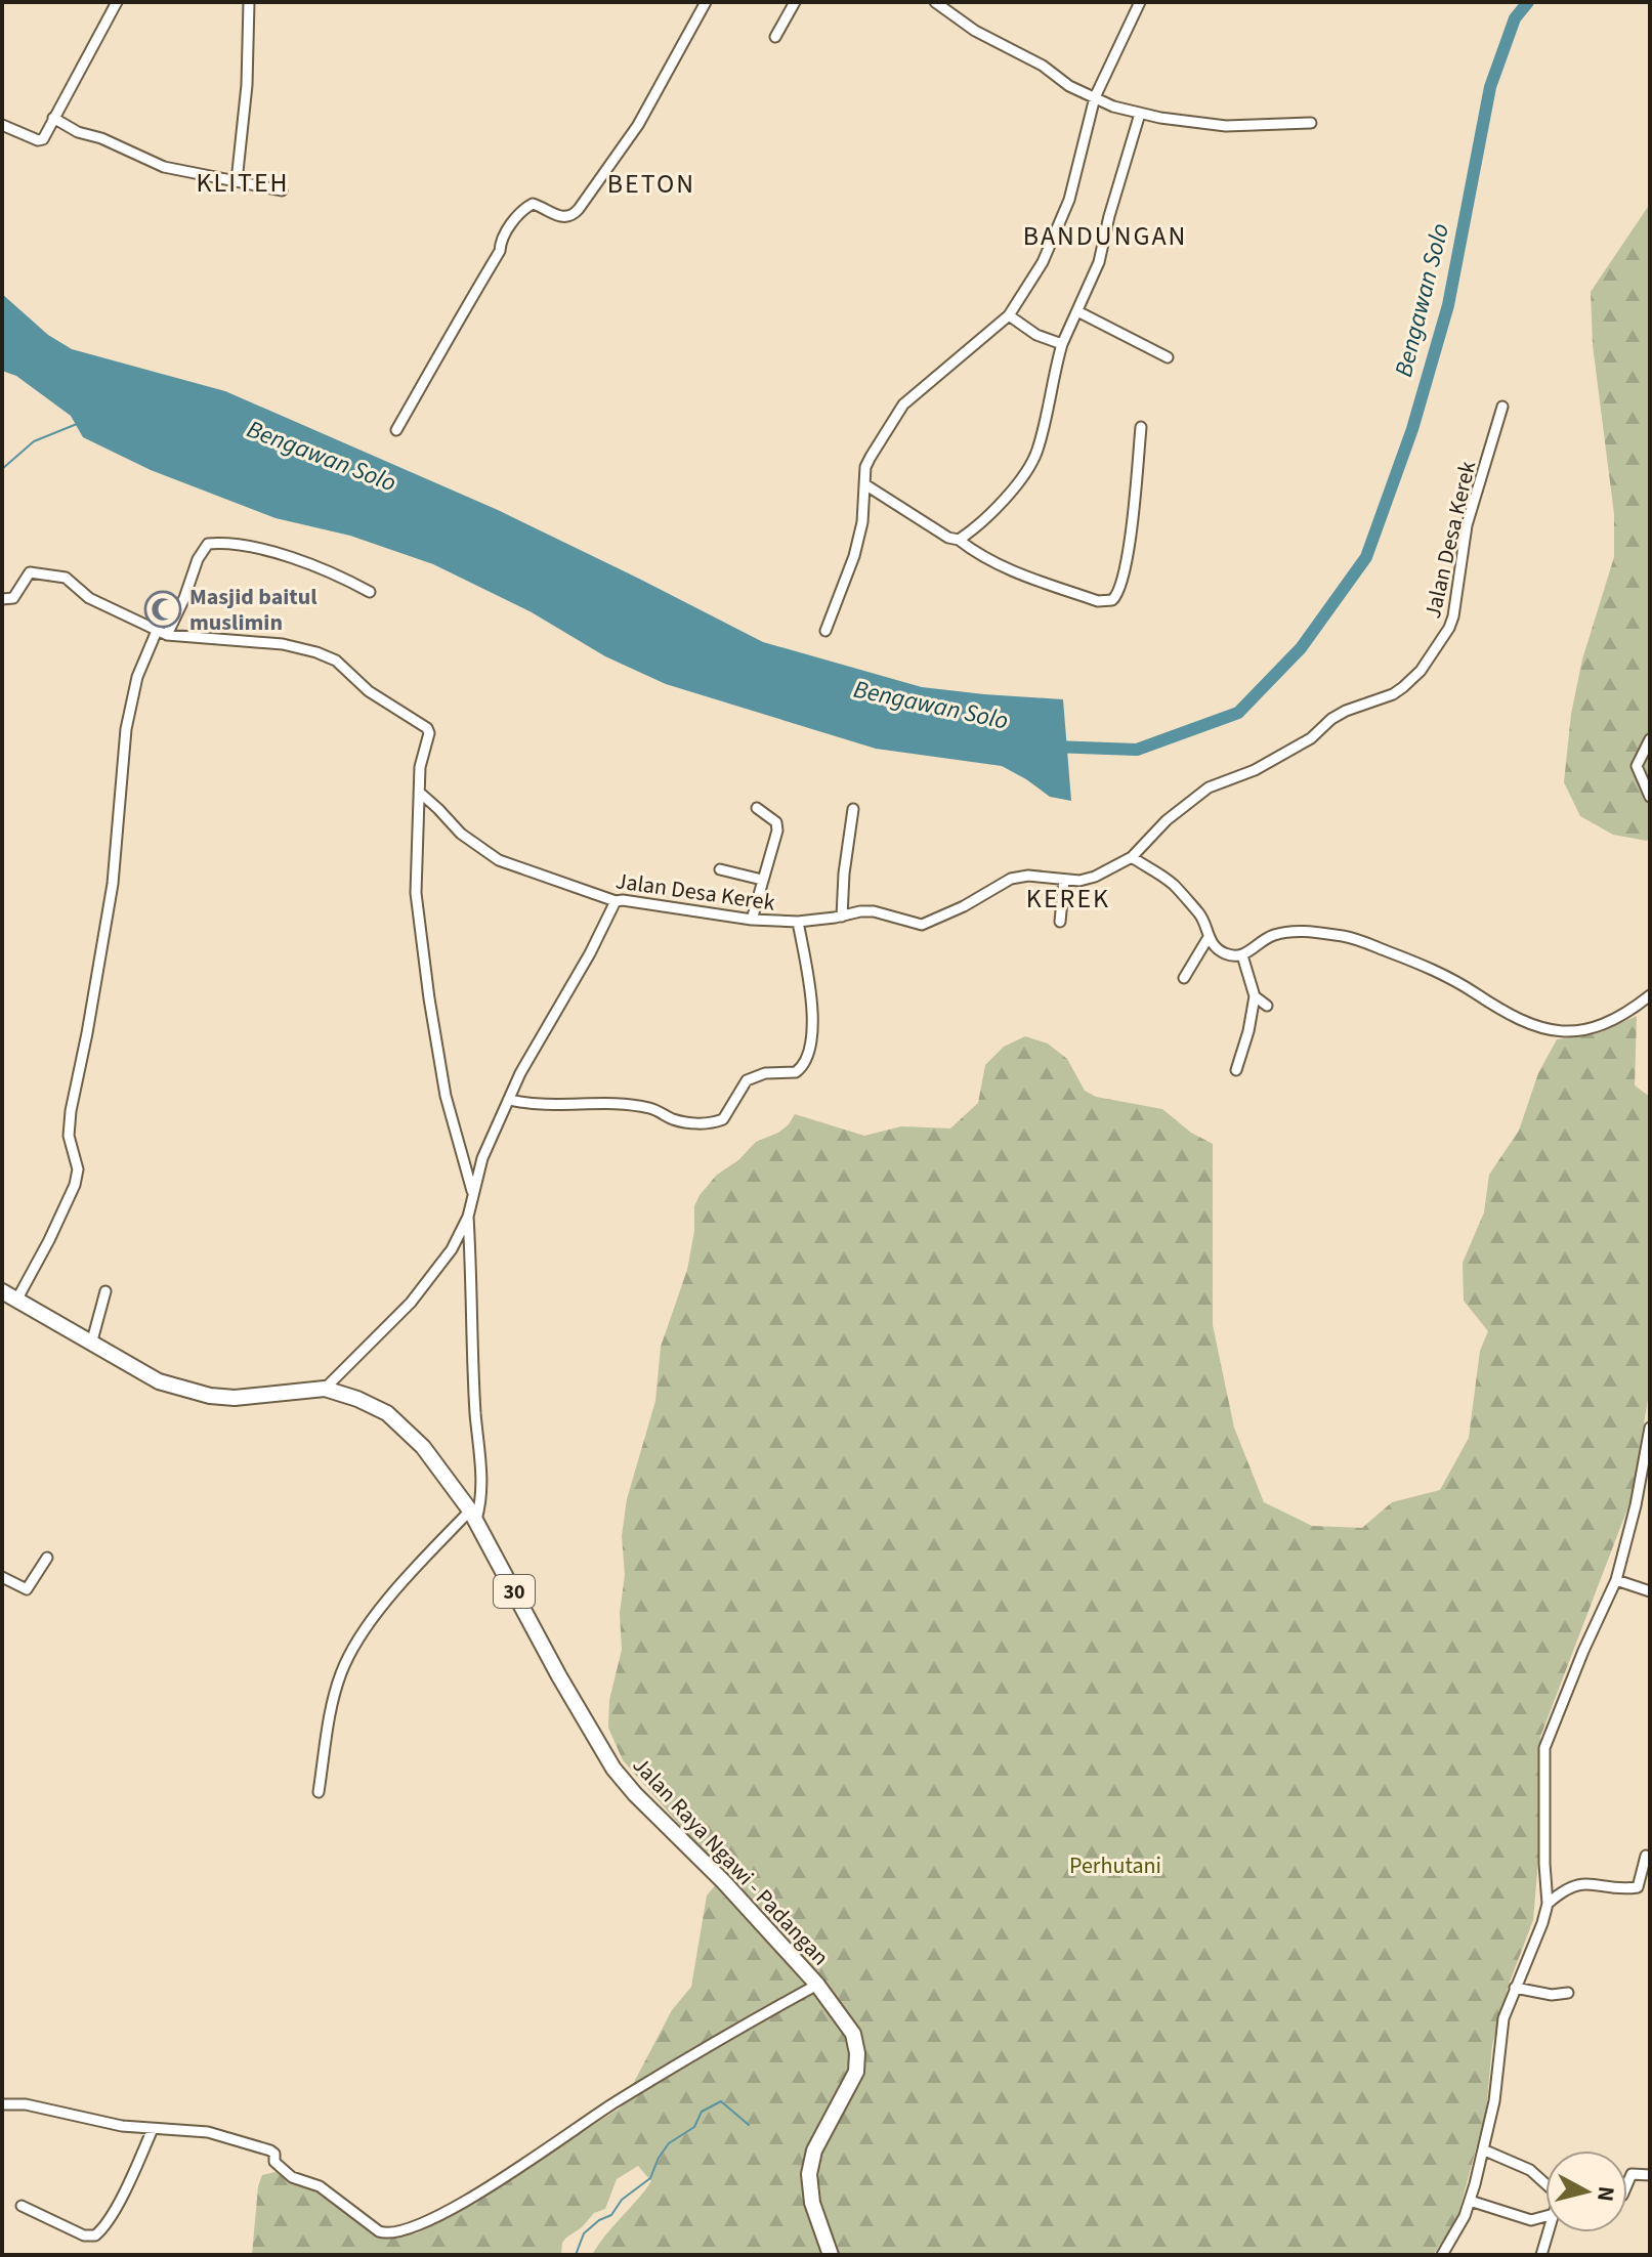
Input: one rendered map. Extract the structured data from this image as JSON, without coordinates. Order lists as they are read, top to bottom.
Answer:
{
  "streets": {
    "highway": ["30", "Jalan Raya Ngawi - Padangan"],
    "street": ["Jalan Desa Kerek"]
  },
  "districts": [
    "KLITEH",
    "BETON",
    "BANDUNGAN",
    "KEREK"
  ],
  "water": ["Bengawan Solo"],
  "parks": ["Perhutani"],
  "places": {
    "mosque": ["Masjid baitul muslimin"]
  },
  "north": "right"
}
